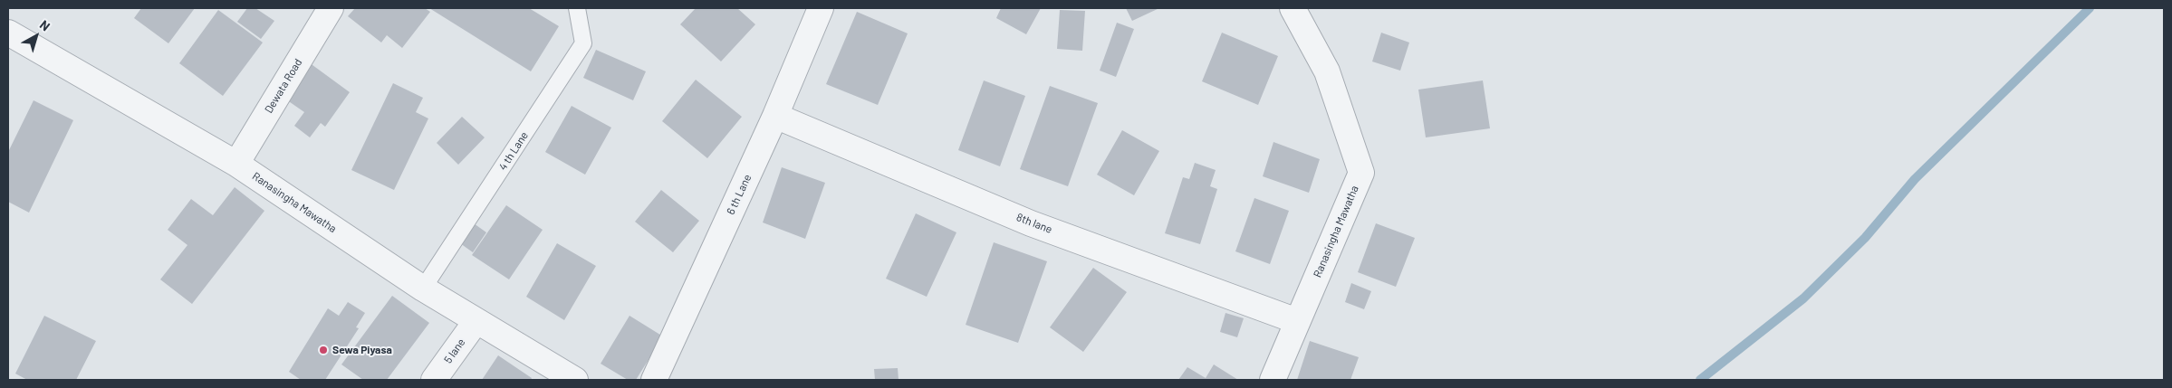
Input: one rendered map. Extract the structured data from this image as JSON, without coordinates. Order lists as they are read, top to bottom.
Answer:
{
  "streets": {
    "street": [
      "Dewata Road",
      "6 th Lane",
      "Ranasingha Mawatha",
      "8th lane",
      "5 lane"
    ],
    "lane": ["4 th Lane"]
  },
  "crossings": [
    ["Dewata Road", "Ranasingha Mawatha"],
    ["4 th Lane", "Ranasingha Mawatha"],
    ["6 th Lane", "8th lane"],
    ["Ranasingha Mawatha", "8th lane"],
    ["Ranasingha Mawatha", "5 lane"]
  ],
  "places": ["Sewa Piyasa"],
  "north": "top right"
}
